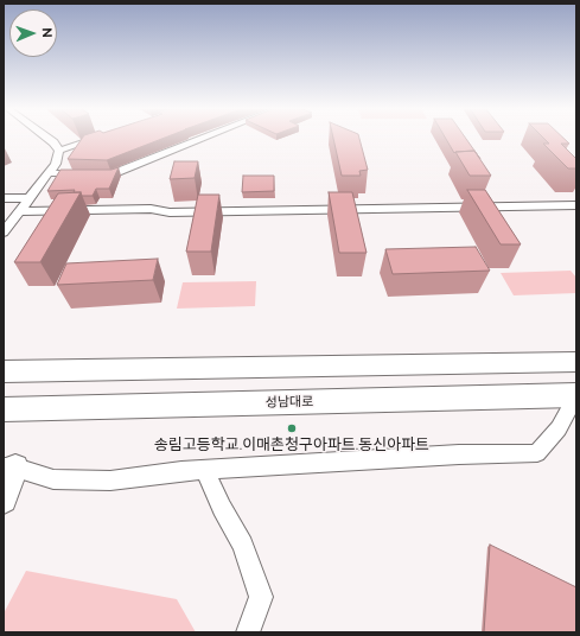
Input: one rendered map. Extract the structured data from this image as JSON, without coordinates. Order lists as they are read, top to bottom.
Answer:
{
  "streets": {
    "main road": ["성남대로"]
  },
  "places": ["송림고등학교.이매촌청구아파트.동신아파트"],
  "north": "right"
}
